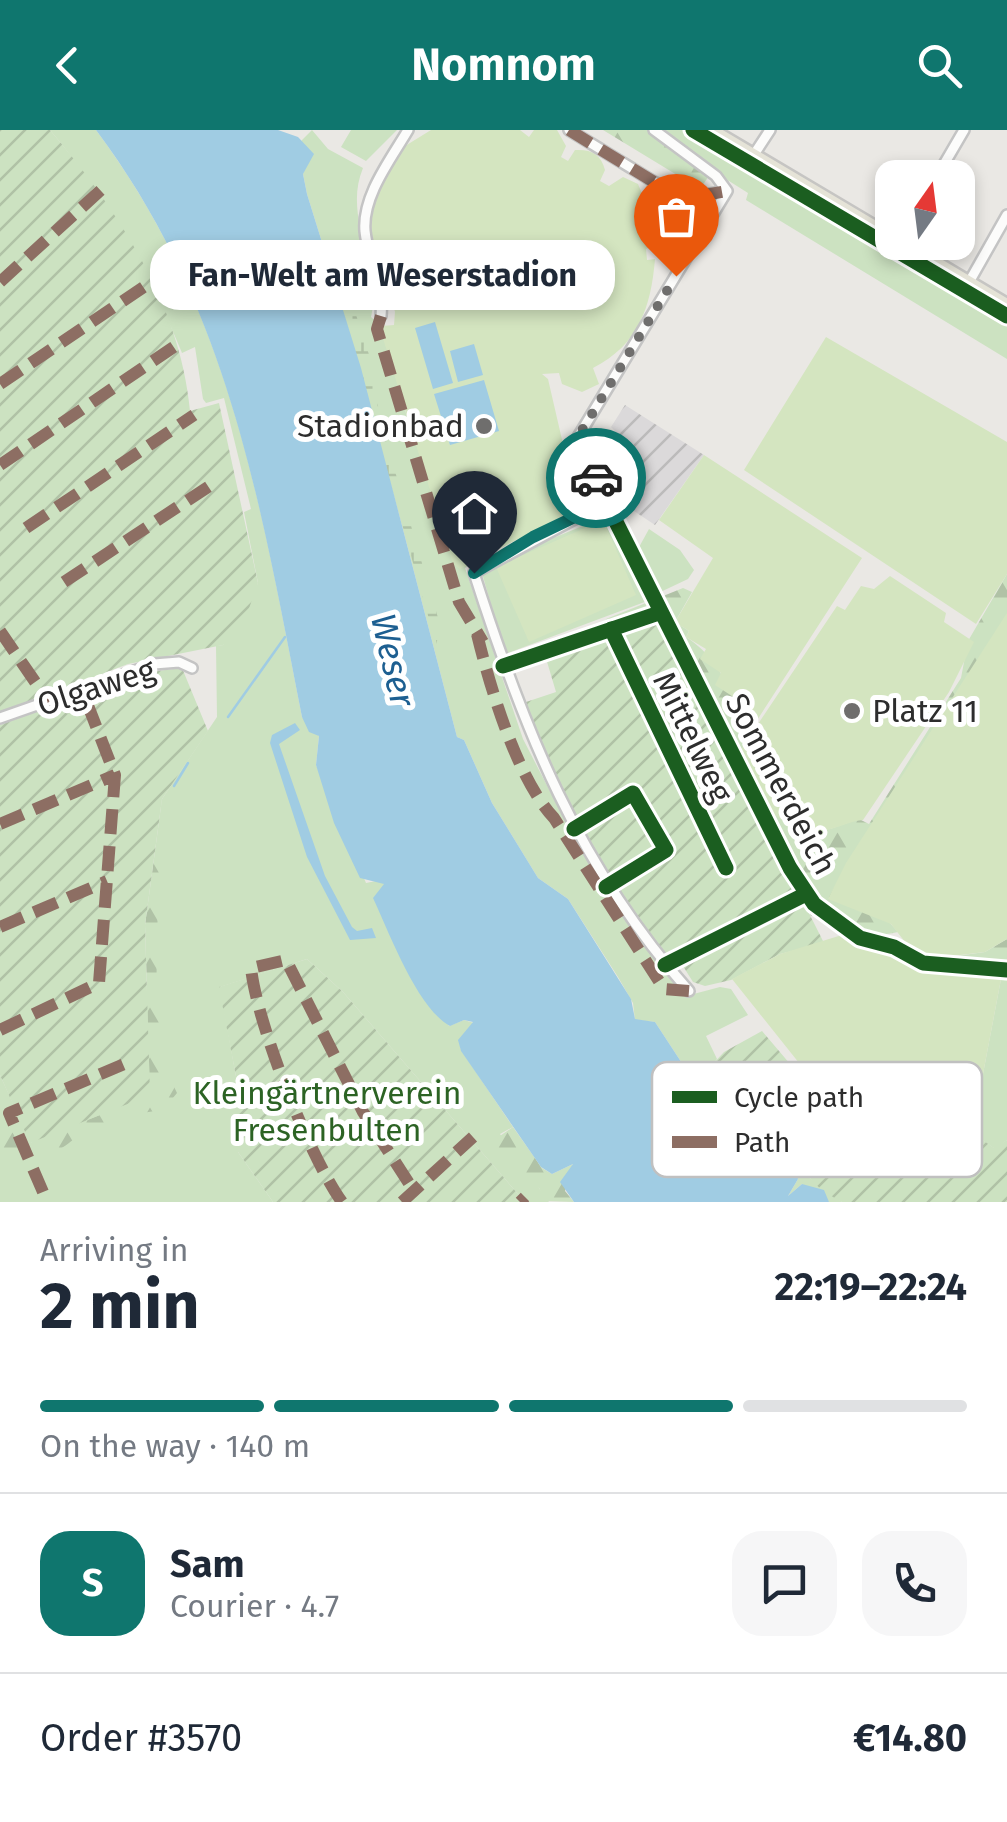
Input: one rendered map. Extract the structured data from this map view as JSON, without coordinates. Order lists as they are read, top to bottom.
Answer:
{
  "streets": {
    "street": ["Olgaweg"],
    "cycle path": ["Mittelweg", "Sommerdeich"]
  },
  "water": ["Weser"],
  "parks": ["Kleingärtnerverein Fresenbulten"],
  "places": ["Fan-Welt am Weserstadion", "Stadionbad", "Platz 11"],
  "legend": ["Cycle path", "Path"],
  "north": "top",
  "page": {
    "header": "Nomnom",
    "bubble": "Fan-Welt am Weserstadion",
    "heading": ["2 min", "Arriving in", "22:19–22:24"],
    "panel": [
      "Sam",
      "Courier · 4.7",
      "Order #3570",
      "€14.80"
    ],
    "bar": "On the way · 140 m",
    "round": "S"
  }
}
